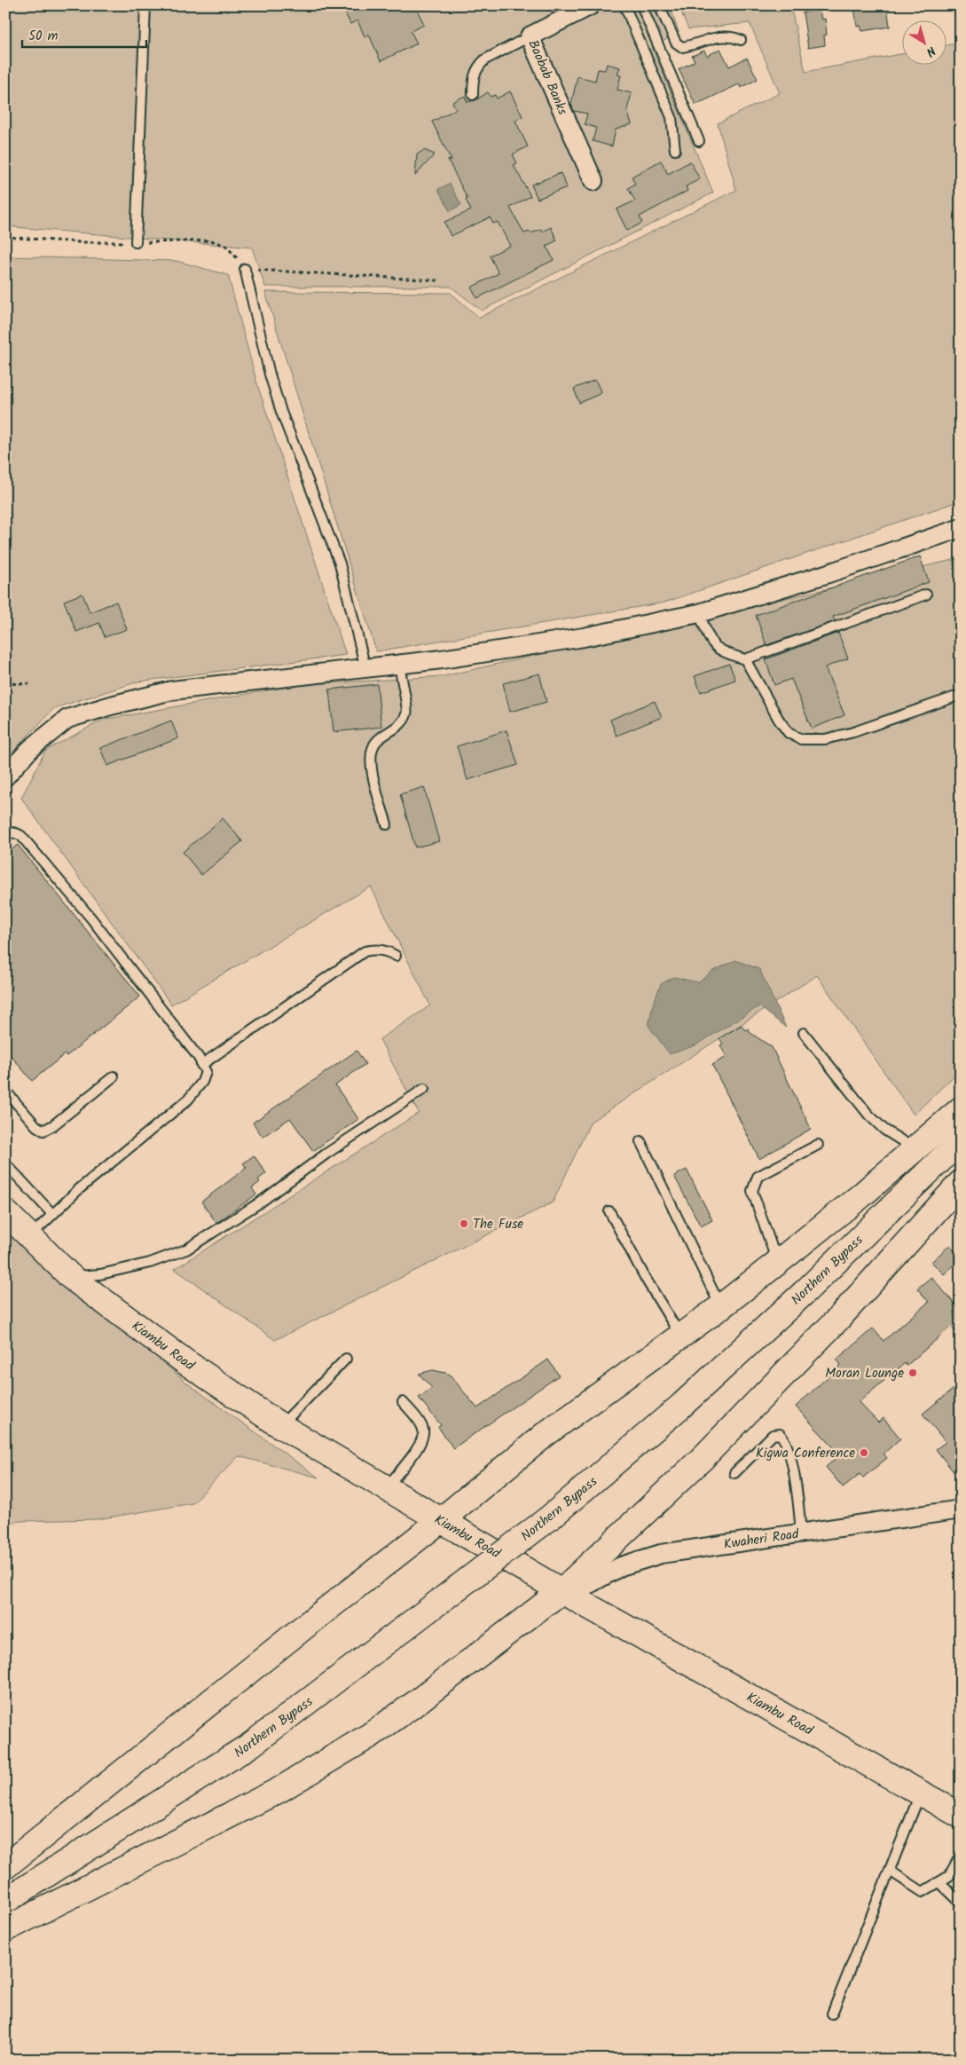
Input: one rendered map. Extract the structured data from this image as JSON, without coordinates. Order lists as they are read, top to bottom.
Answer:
{
  "streets": {
    "main road": ["Northern Bypass", "Kiambu Road"],
    "street": ["Baobab Banks", "Kwaheri Road"]
  },
  "crossings": [
    ["Kiambu Road", "Kwaheri Road"]
  ],
  "places": ["The Fuse", "Moran Lounge", "Kigwa Conference"],
  "scale_bar": "50 m",
  "north": "bottom right"
}
